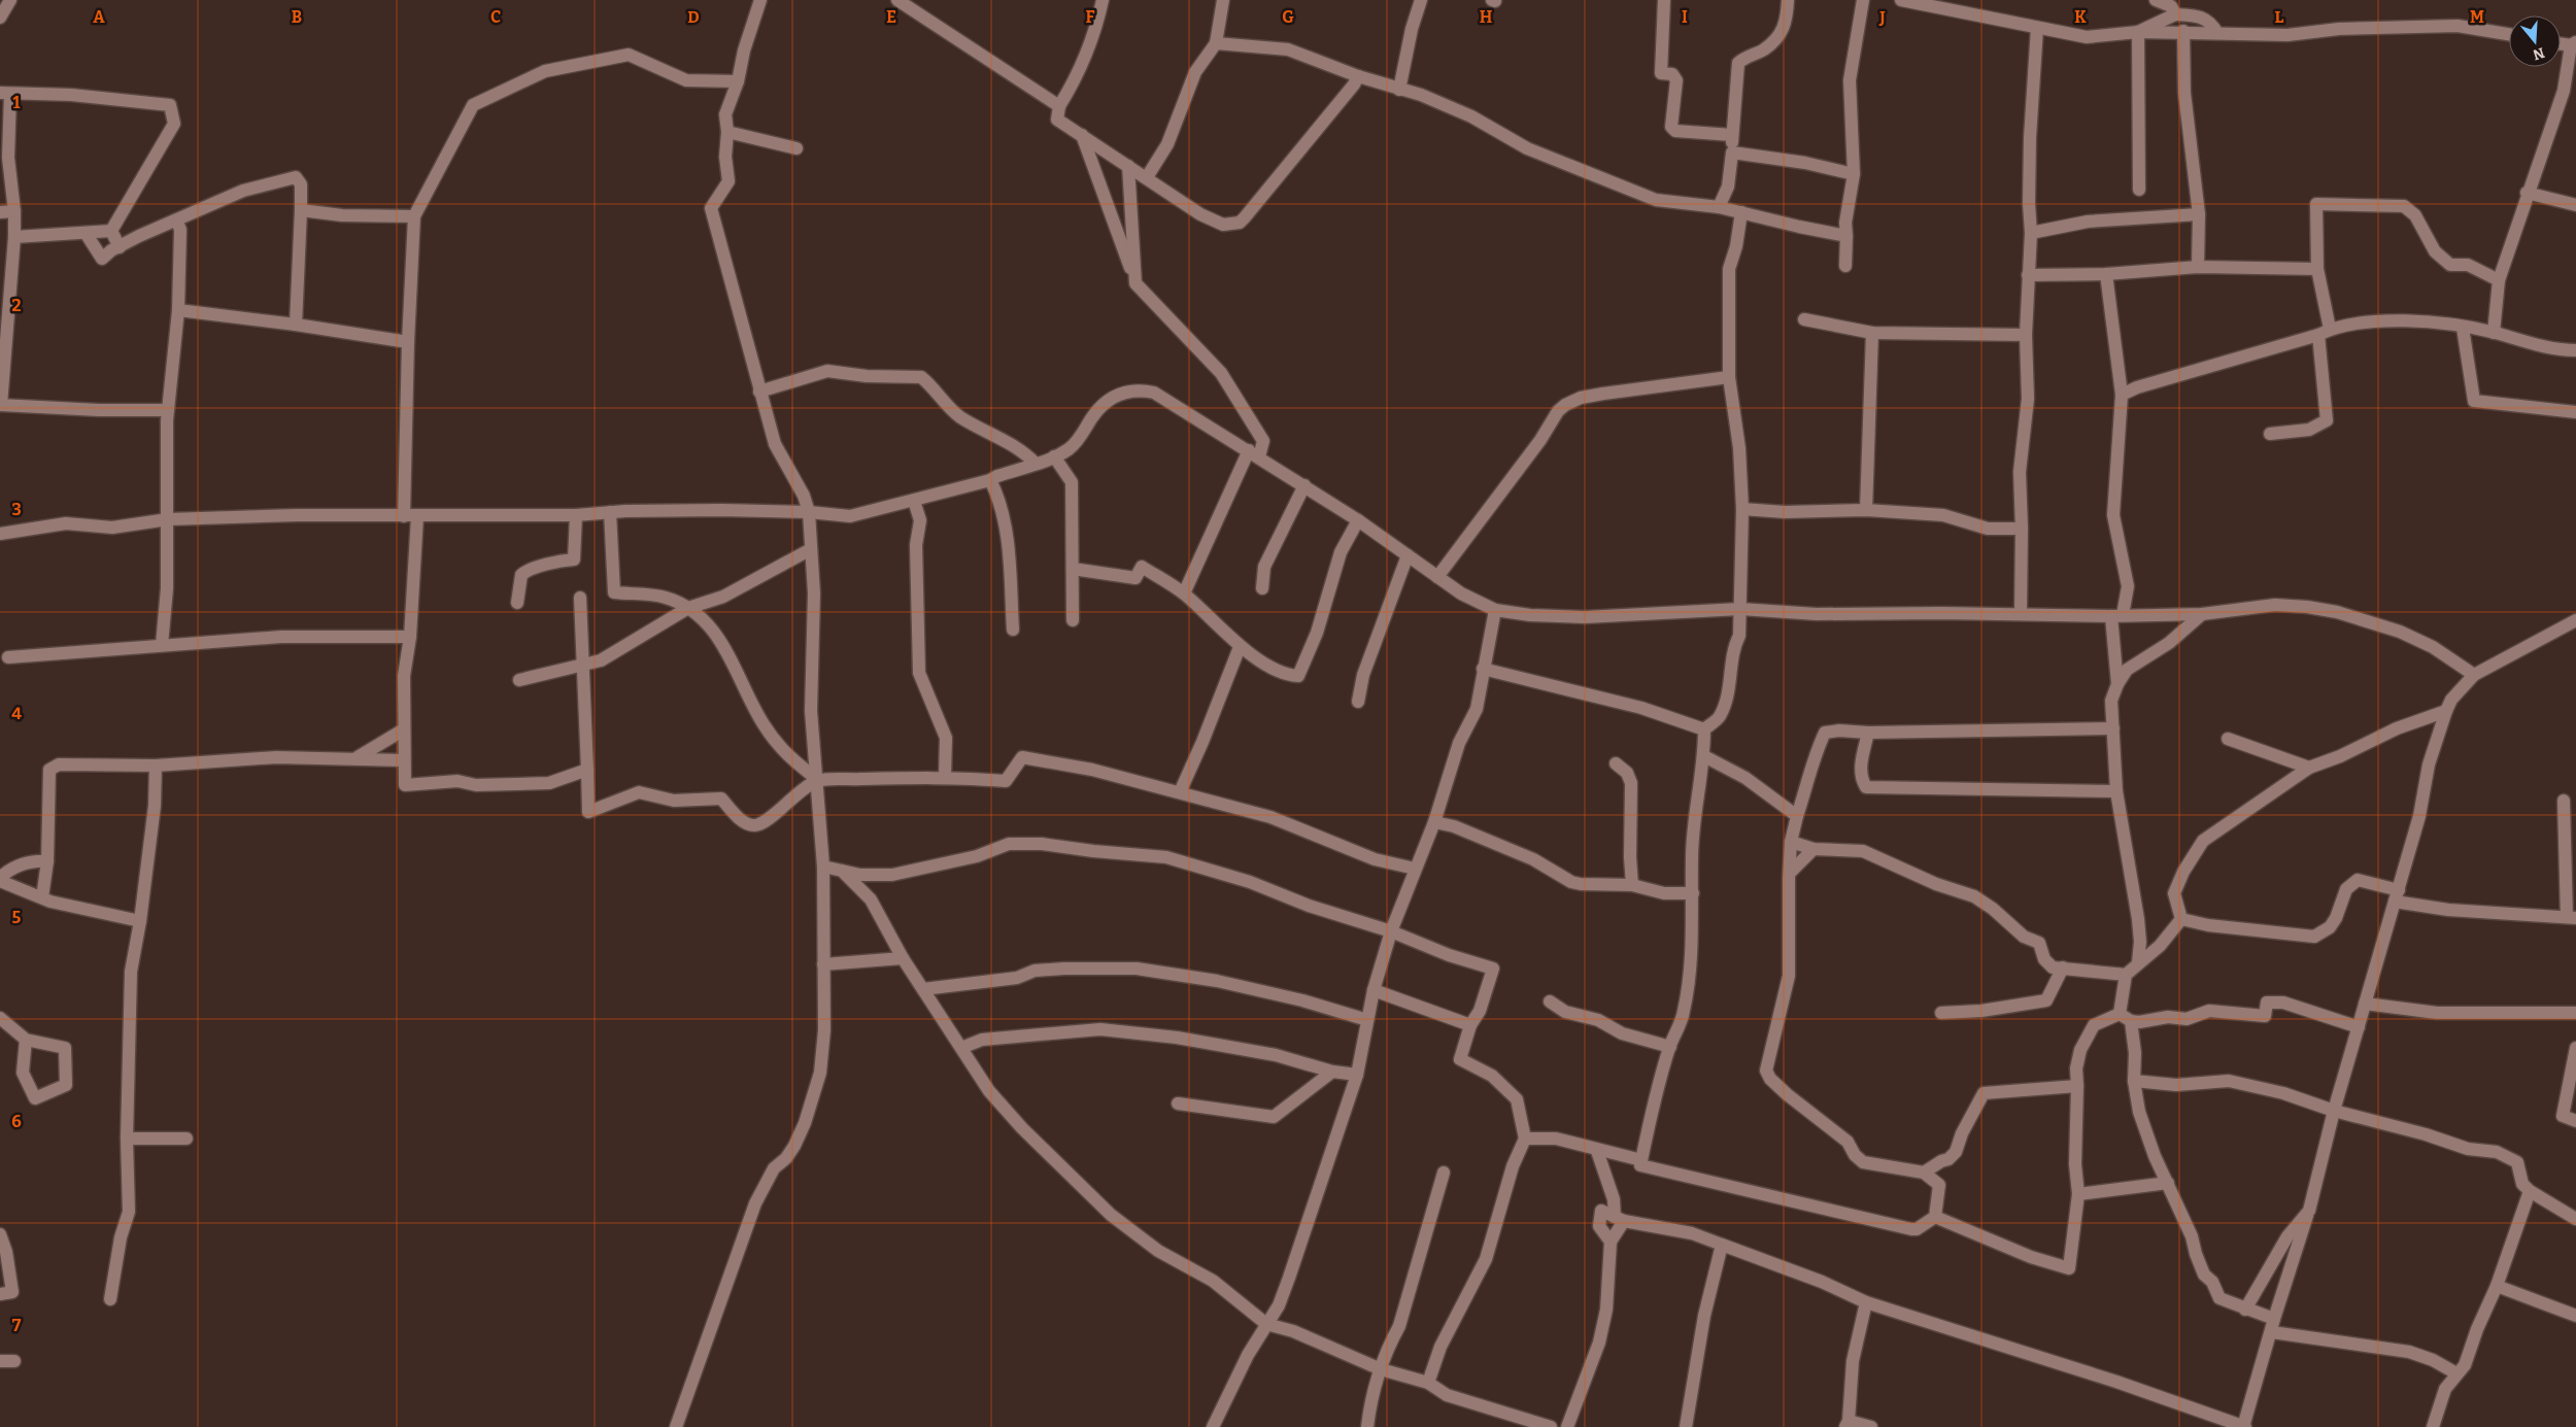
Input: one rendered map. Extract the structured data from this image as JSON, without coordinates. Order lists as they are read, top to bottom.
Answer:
{
  "north": "bottom",
  "grid": {
    "columns": [
      "A",
      "B",
      "C",
      "D",
      "E",
      "F",
      "G",
      "H",
      "I",
      "J",
      "K",
      "L",
      "M"
    ],
    "rows": [
      "1",
      "2",
      "3",
      "4",
      "5",
      "6",
      "7"
    ]
  }
}
